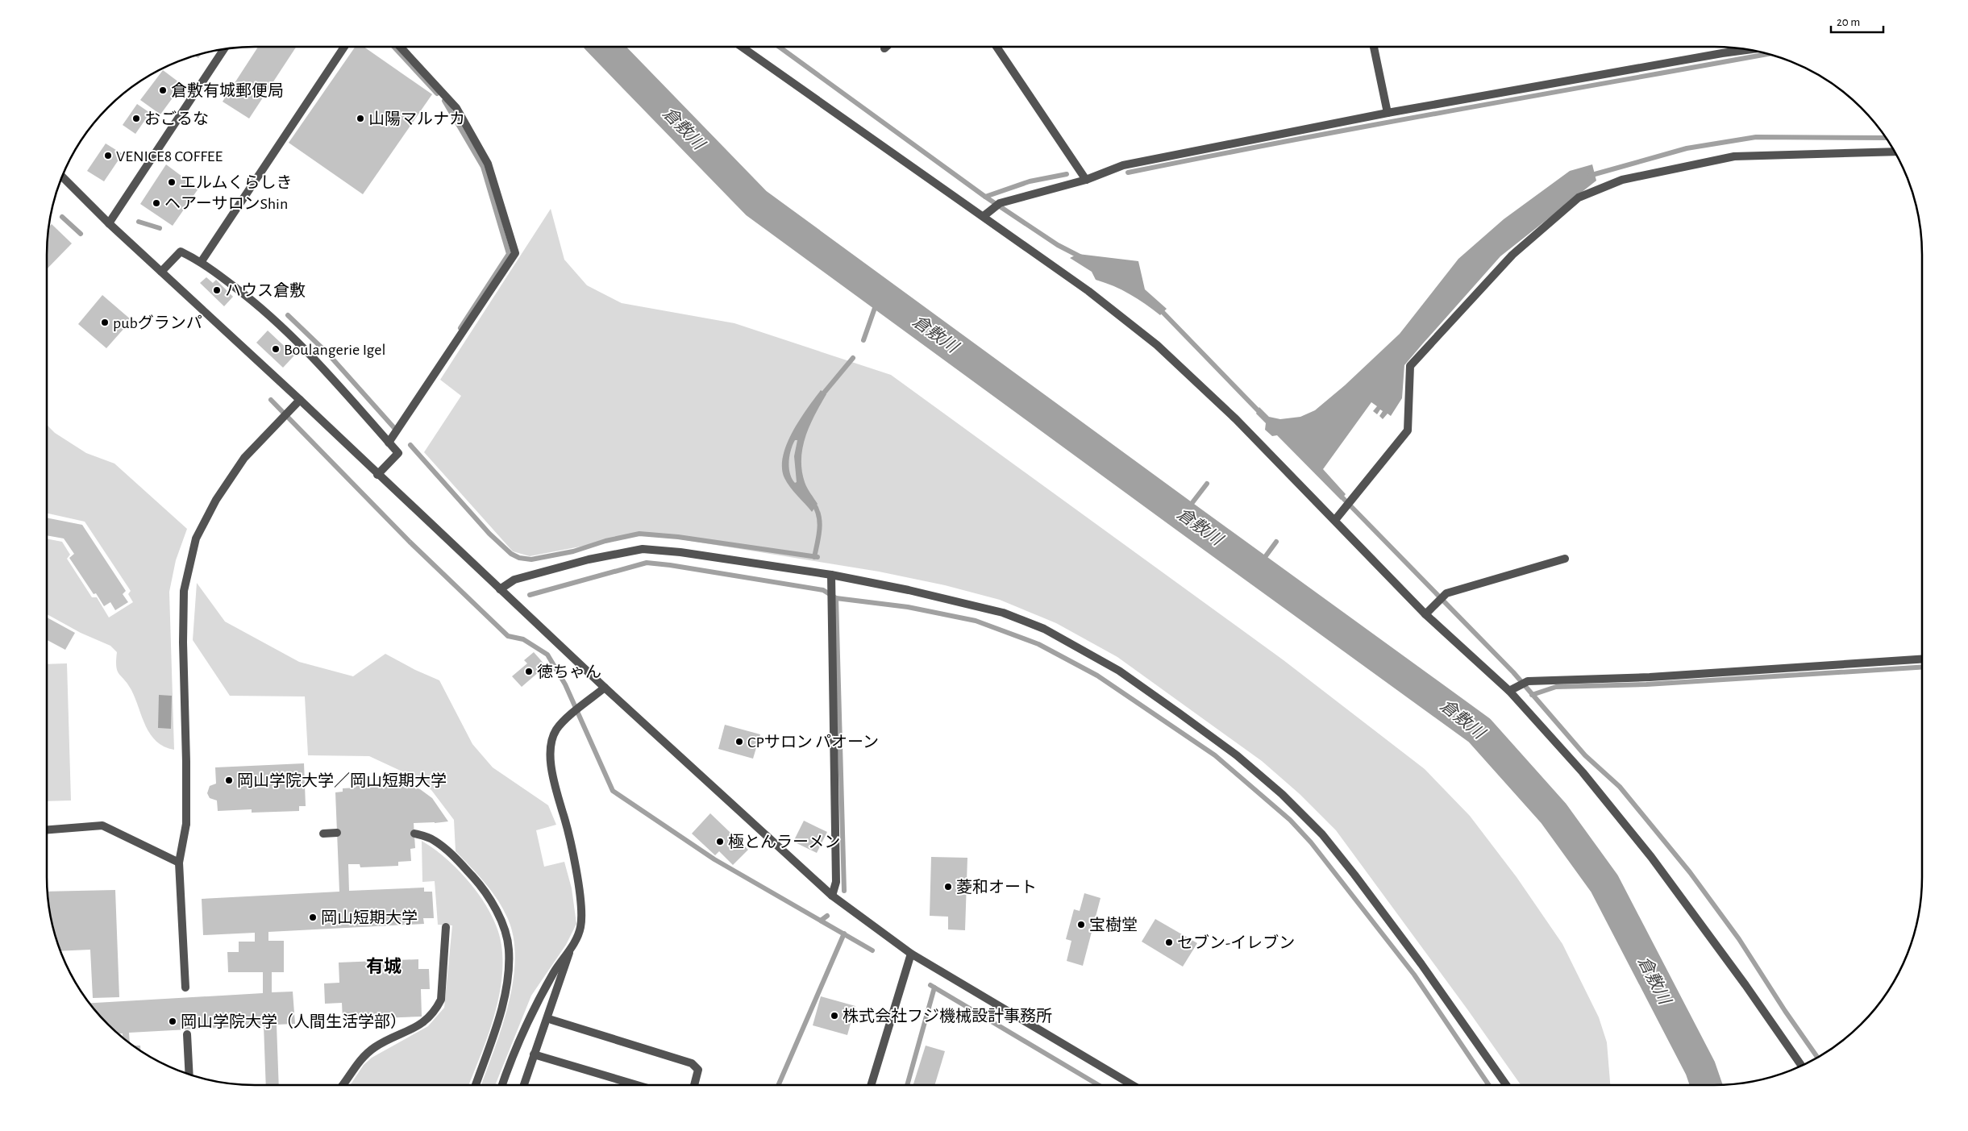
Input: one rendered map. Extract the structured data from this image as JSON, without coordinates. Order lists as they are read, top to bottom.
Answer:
{
  "districts": ["有城"],
  "water": ["倉敷川"],
  "places": [
    "倉敷有城郵便局",
    "おごるな",
    "山陽マルナカ",
    "VENICE8 COFFEE",
    "エルムくらしき",
    "ヘアーサロンShin",
    "ハウス倉敷",
    "pubグランパ",
    "Boulangerie Igel",
    "徳ちゃん",
    "CPサロン パオーン",
    "岡山学院大学／岡山短期大学",
    "極とんラーメン",
    "菱和オート",
    "岡山短期大学",
    "宝樹堂",
    "セブン-イレブン",
    "株式会社フジ機械設計事務所",
    "岡山学院大学（人間生活学部）"
  ],
  "scale_bar": "20 m"
}
